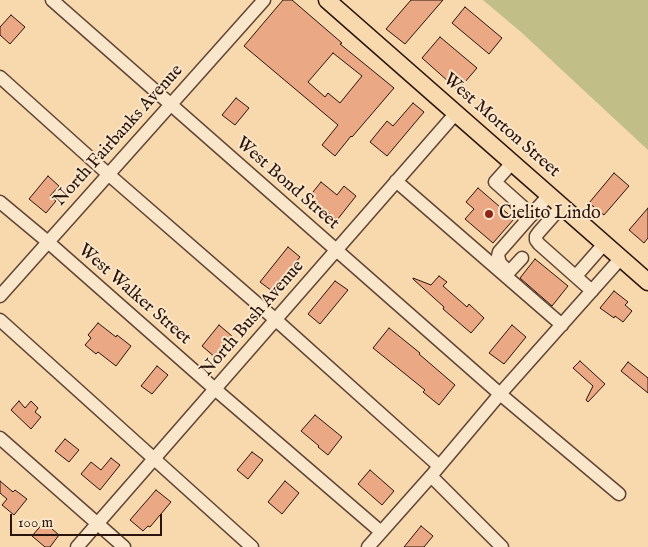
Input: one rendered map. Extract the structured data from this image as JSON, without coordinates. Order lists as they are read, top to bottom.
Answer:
{
  "streets": {
    "main road": ["West Morton Street"],
    "street": [
      "North Fairbanks Avenue",
      "West Bond Street",
      "West Walker Street",
      "North Bush Avenue"
    ]
  },
  "crossings": [
    ["West Morton Street", "North Bush Avenue"],
    ["North Fairbanks Avenue", "West Bond Street"],
    ["North Fairbanks Avenue", "West Walker Street"],
    ["West Bond Street", "North Bush Avenue"],
    ["West Walker Street", "North Bush Avenue"]
  ],
  "places": ["Cielito Lindo"],
  "scale_bar": "100 m"
}
